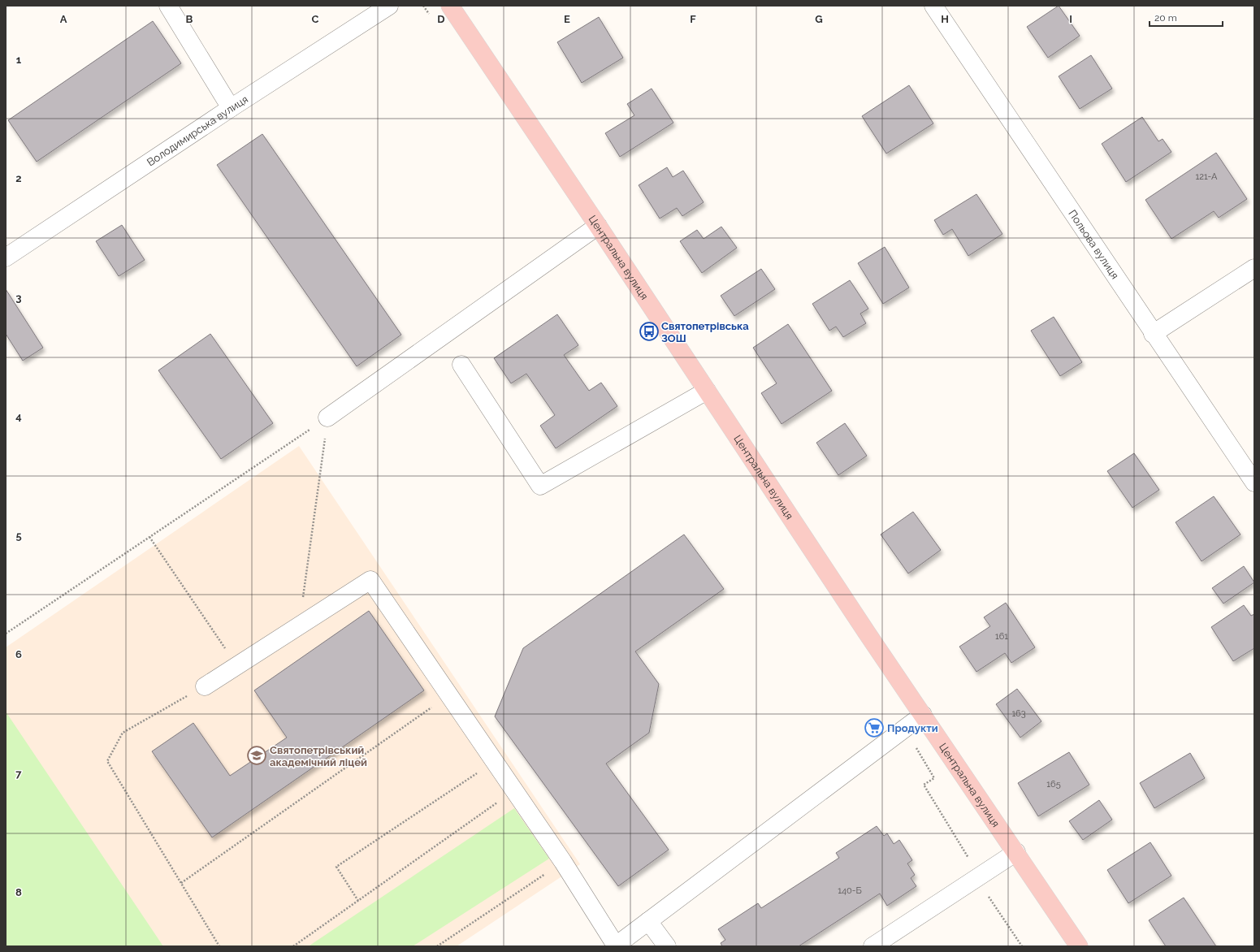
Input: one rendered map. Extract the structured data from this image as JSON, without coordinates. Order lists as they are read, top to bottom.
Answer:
{
  "streets": {
    "main road": ["Центральна вулиця"],
    "street": ["Володимирська вулиця", "Польова вулиця"]
  },
  "places": {
    "bus stop": ["Святопетрівська ЗОШ"],
    "supermarket": ["Продукти"],
    "school or university": ["Святопетрівський академічний ліцей"]
  },
  "house_numbers": [
    "121-А",
    "161",
    "163",
    "165",
    "140-Б"
  ],
  "scale_bar": "20 m",
  "grid": {
    "columns": [
      "A",
      "B",
      "C",
      "D",
      "E",
      "F",
      "G",
      "H",
      "I"
    ],
    "rows": [
      "1",
      "2",
      "3",
      "4",
      "5",
      "6",
      "7",
      "8"
    ]
  }
}
